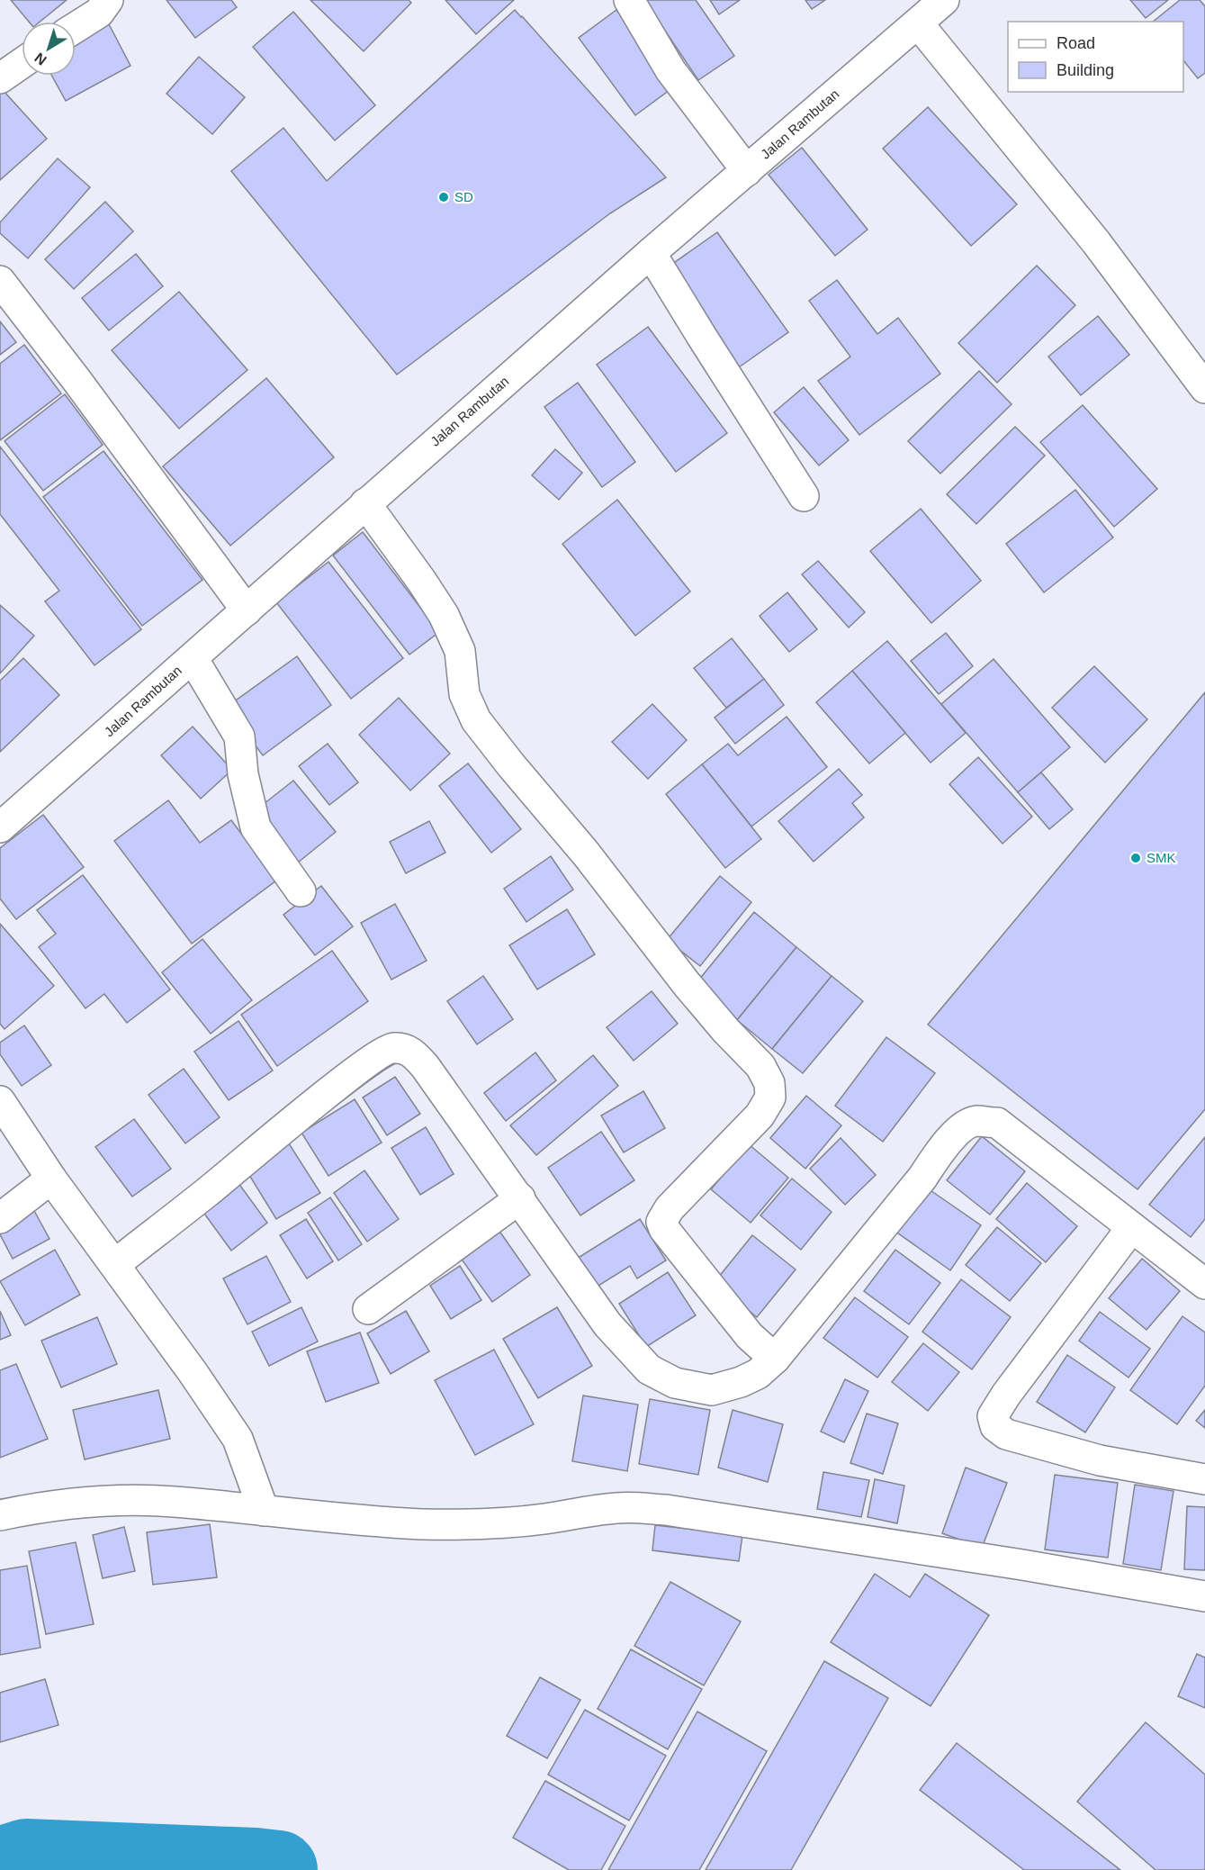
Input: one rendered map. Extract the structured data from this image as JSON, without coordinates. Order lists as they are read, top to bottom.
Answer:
{
  "streets": {
    "street": ["Jalan Rambutan"]
  },
  "places": ["SD", "SMK"],
  "legend": ["Road", "Building"],
  "north": "bottom left"
}
